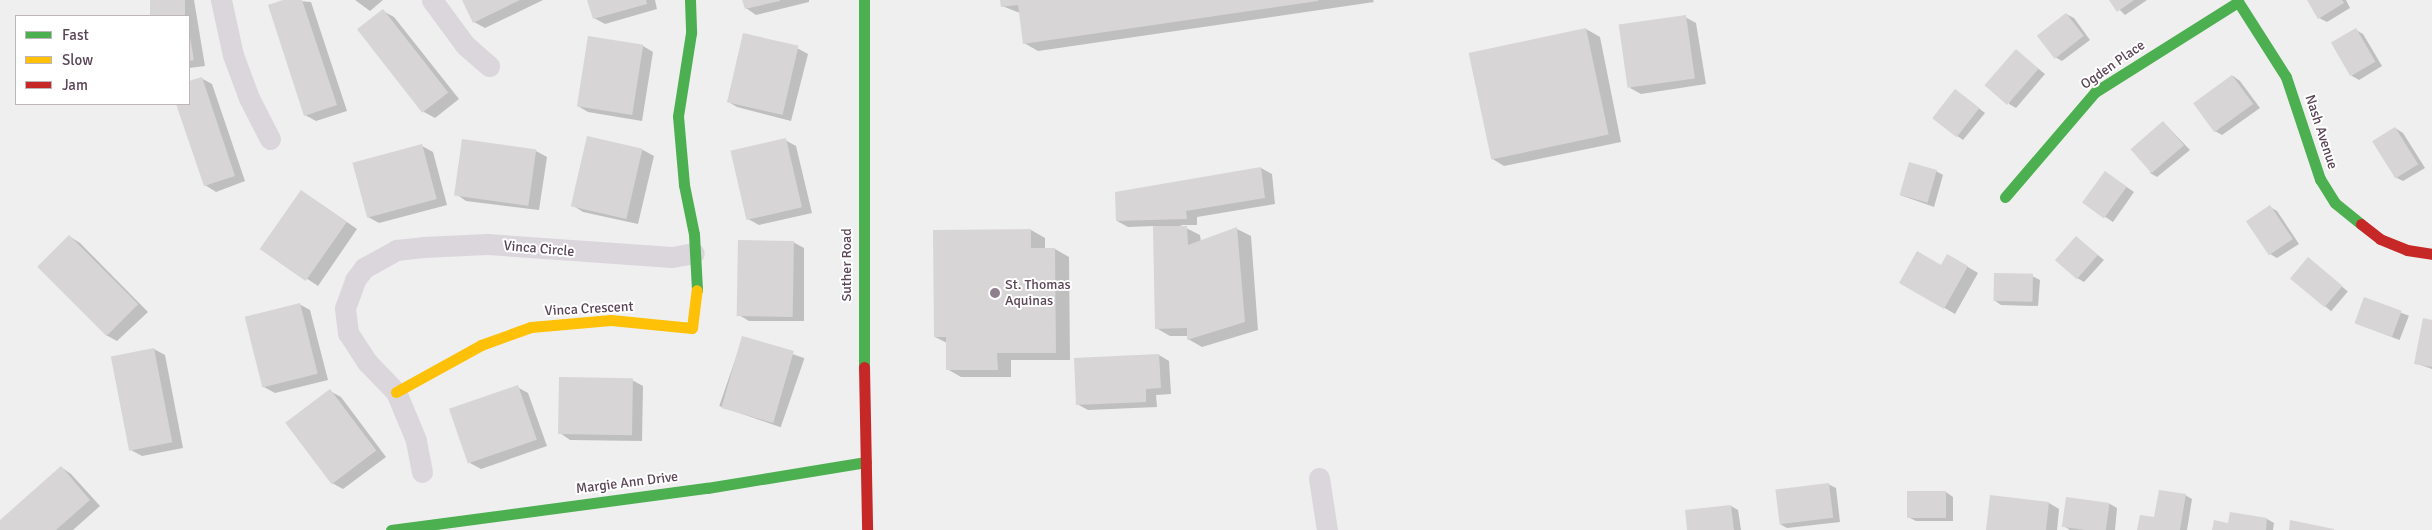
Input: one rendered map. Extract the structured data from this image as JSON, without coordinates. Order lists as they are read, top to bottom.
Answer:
{
  "streets": {
    "street": [
      "Ogden Place",
      "Nash Avenue",
      "Vinca Circle",
      "Suther Road",
      "Vinca Crescent",
      "Margie Ann Drive"
    ]
  },
  "crossings": [
    ["Ogden Place", "Nash Avenue"],
    ["Vinca Circle", "Vinca Crescent"],
    ["Suther Road", "Margie Ann Drive"]
  ],
  "places": ["St. Thomas Aquinas"],
  "legend": ["Fast", "Slow", "Jam"]
}
